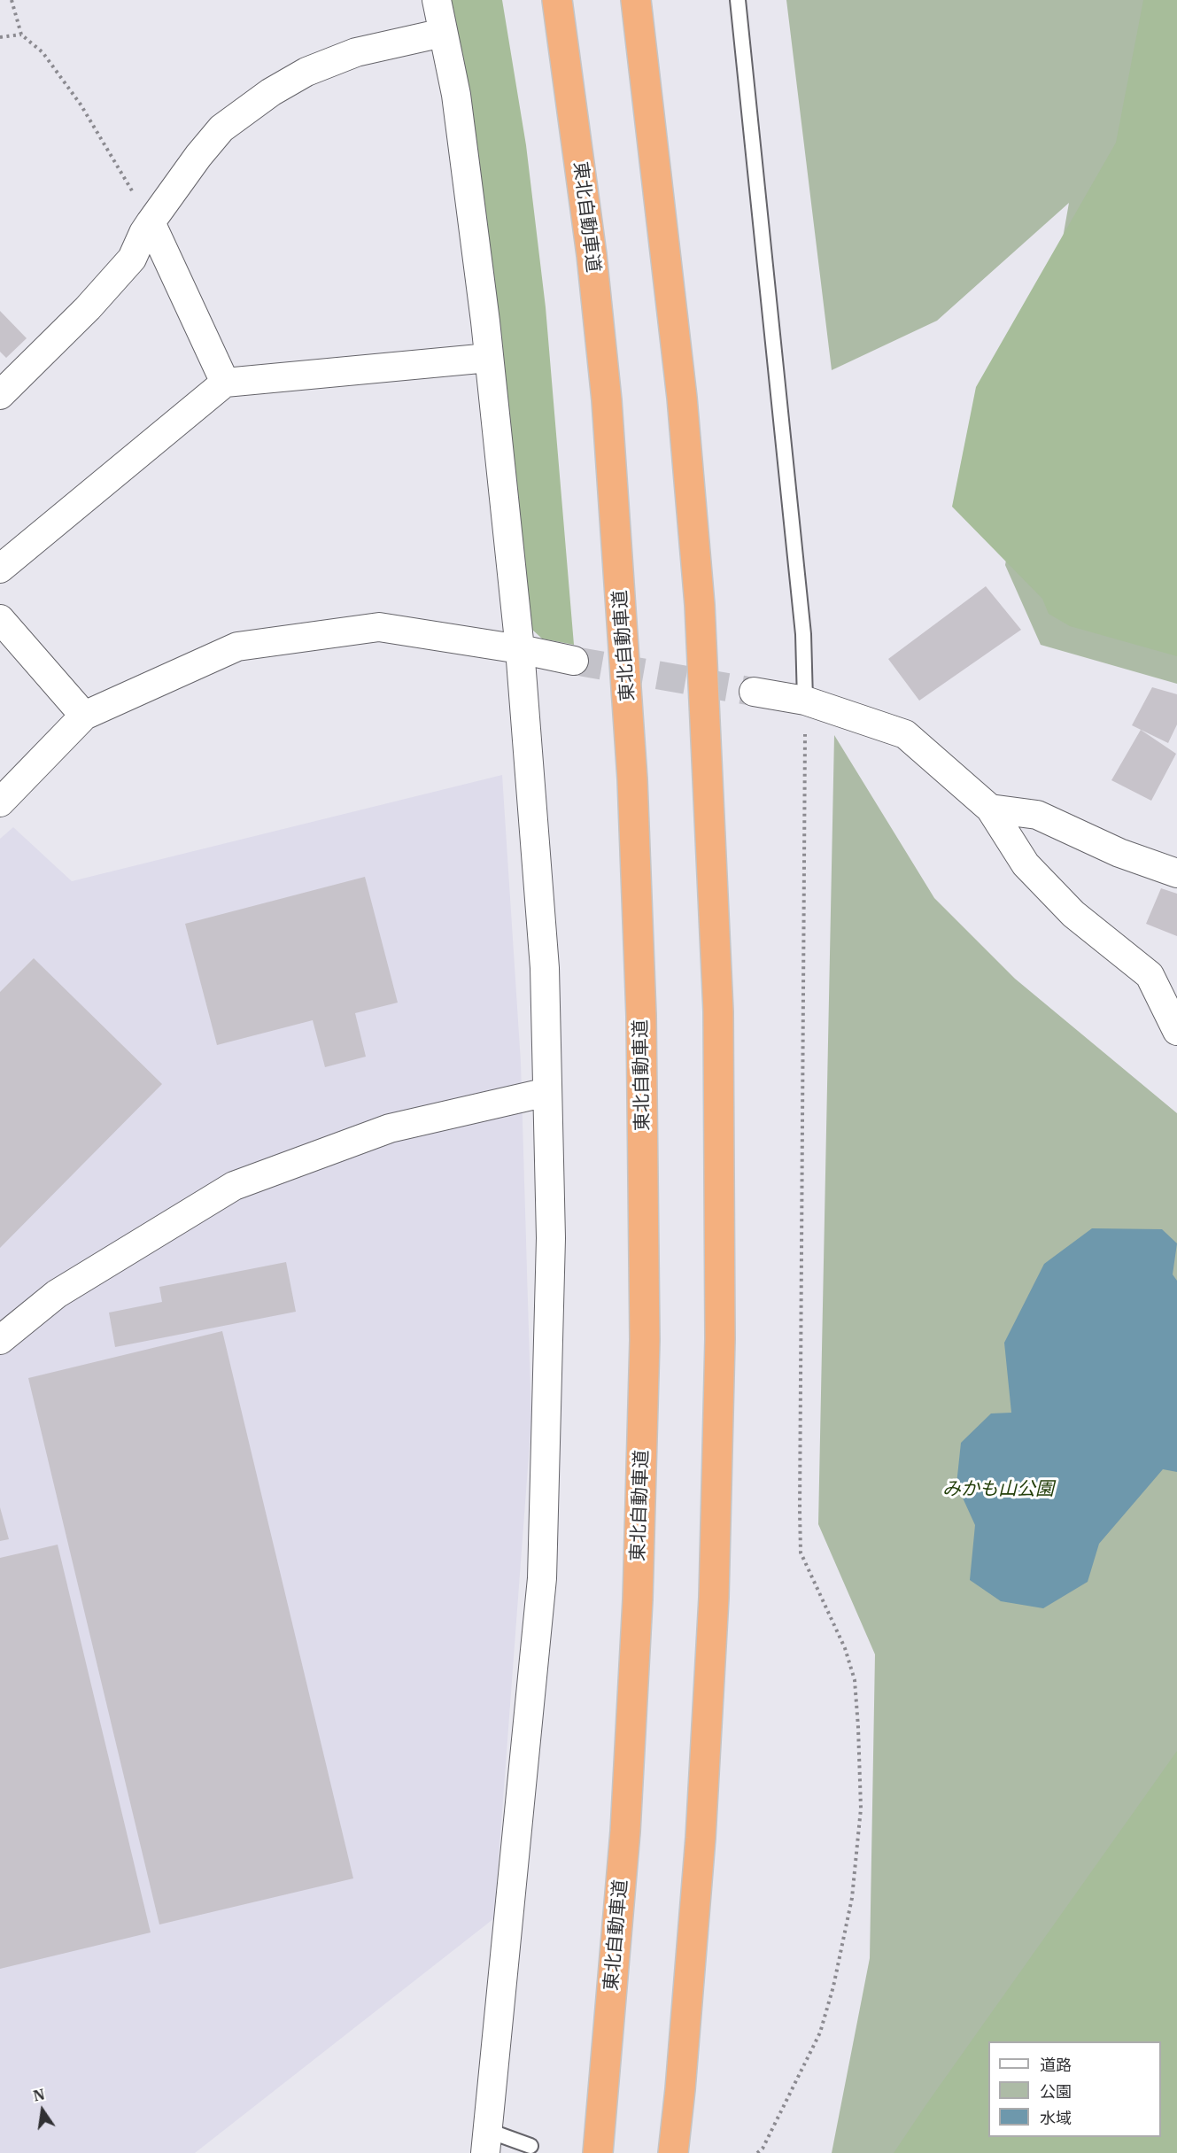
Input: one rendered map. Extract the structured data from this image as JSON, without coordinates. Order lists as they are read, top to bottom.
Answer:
{
  "streets": {
    "highway": ["東北自動車道"]
  },
  "parks": ["みかも山公園"],
  "legend": ["道路", "公園", "水域"],
  "north": "top"
}
